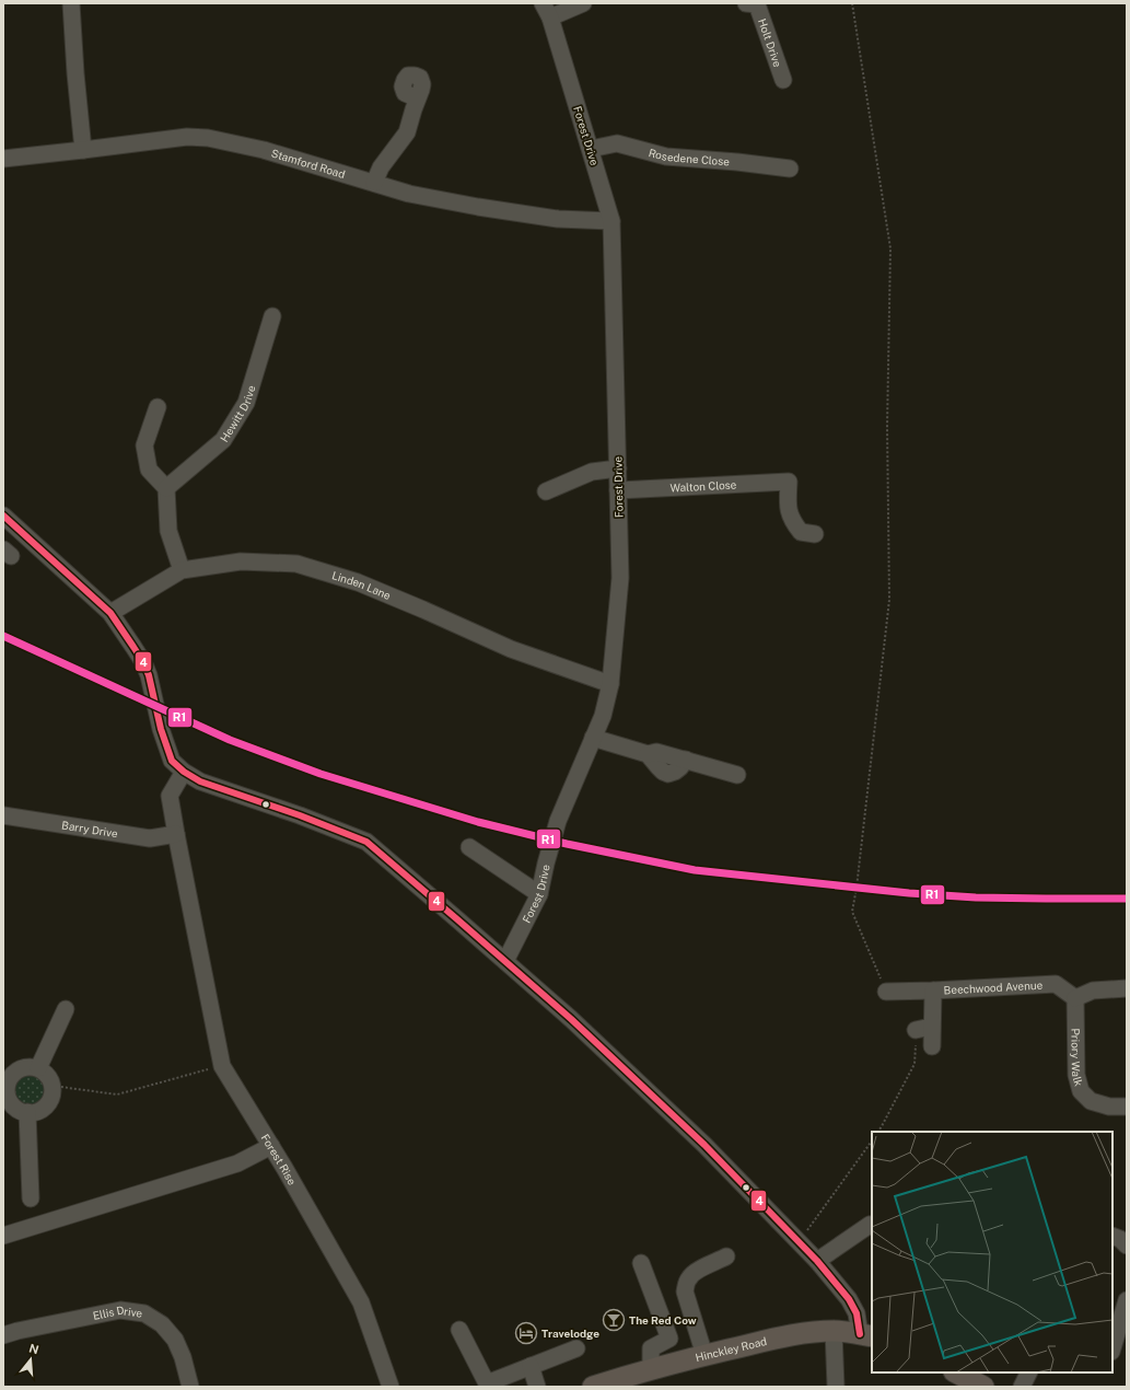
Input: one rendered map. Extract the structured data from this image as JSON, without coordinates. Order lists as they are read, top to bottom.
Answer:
{
  "streets": {
    "main road": ["Hinckley Road"],
    "street": [
      "Holt Drive",
      "Forest Drive",
      "Rosedene Close",
      "Stamford Road",
      "Hewitt Drive",
      "Walton Close",
      "Linden Lane",
      "Barry Drive",
      "Beechwood Avenue",
      "Priory Walk",
      "Forest Rise",
      "Ellis Drive"
    ]
  },
  "crossings": [
    ["Forest Drive", "Rosedene Close"],
    ["Forest Drive", "Stamford Road"],
    ["Forest Drive", "Walton Close"],
    ["Forest Drive", "Linden Lane"],
    ["Barry Drive", "Forest Rise"],
    ["Beechwood Avenue", "Priory Walk"]
  ],
  "places": {
    "bar": ["The Red Cow"],
    "hotel": ["Travelodge"]
  },
  "lines": ["transit line 4", "transit line R1"],
  "north": "top"
}
